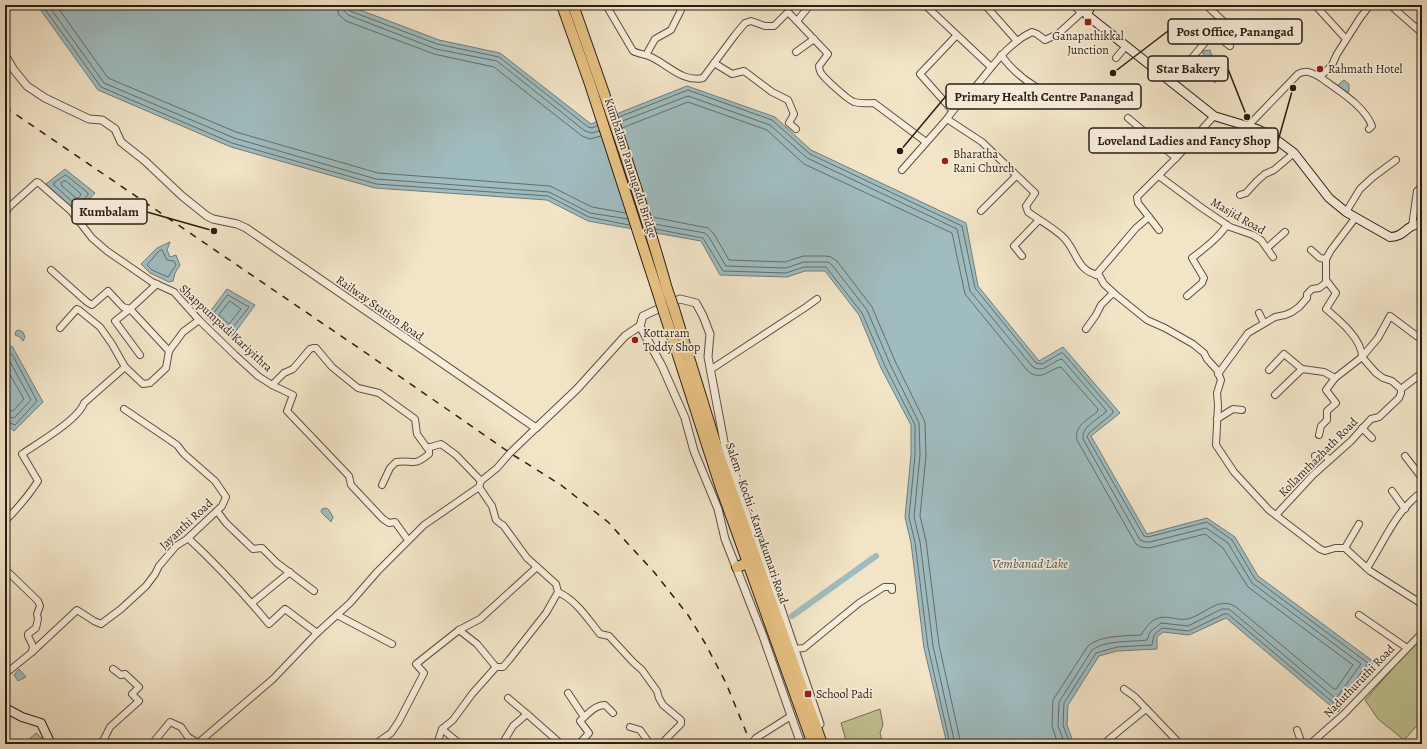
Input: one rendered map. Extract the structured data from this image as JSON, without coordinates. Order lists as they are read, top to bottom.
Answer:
{
  "streets": {
    "highway": ["Kumbalam Panangadu Bridge", "Salem - Kochi - Kanyakumari Road"],
    "street": [
      "Masjid Road",
      "Railway Station Road",
      "Shappumpadi Kariyithra",
      "Kollamthazhath Road",
      "Jayanthi Road",
      "Naduthuruthi Road"
    ]
  },
  "crossings": [
    ["Kumbalam Panangadu Bridge", "Salem - Kochi - Kanyakumari Road"]
  ],
  "water": ["Vembanad Lake"],
  "places": {
    "transit": ["Ganapathikkal Junction", "School Padi"],
    "other": [
      "Rahmath Hotel",
      "Post Office, Panangad",
      "Loveland Ladies and Fancy Shop",
      "Star Bakery",
      "Primary Health Centre Panangad",
      "Bharatha Rani Church",
      "Kumbalam",
      "Kottaram Toddy Shop"
    ]
  }
}
